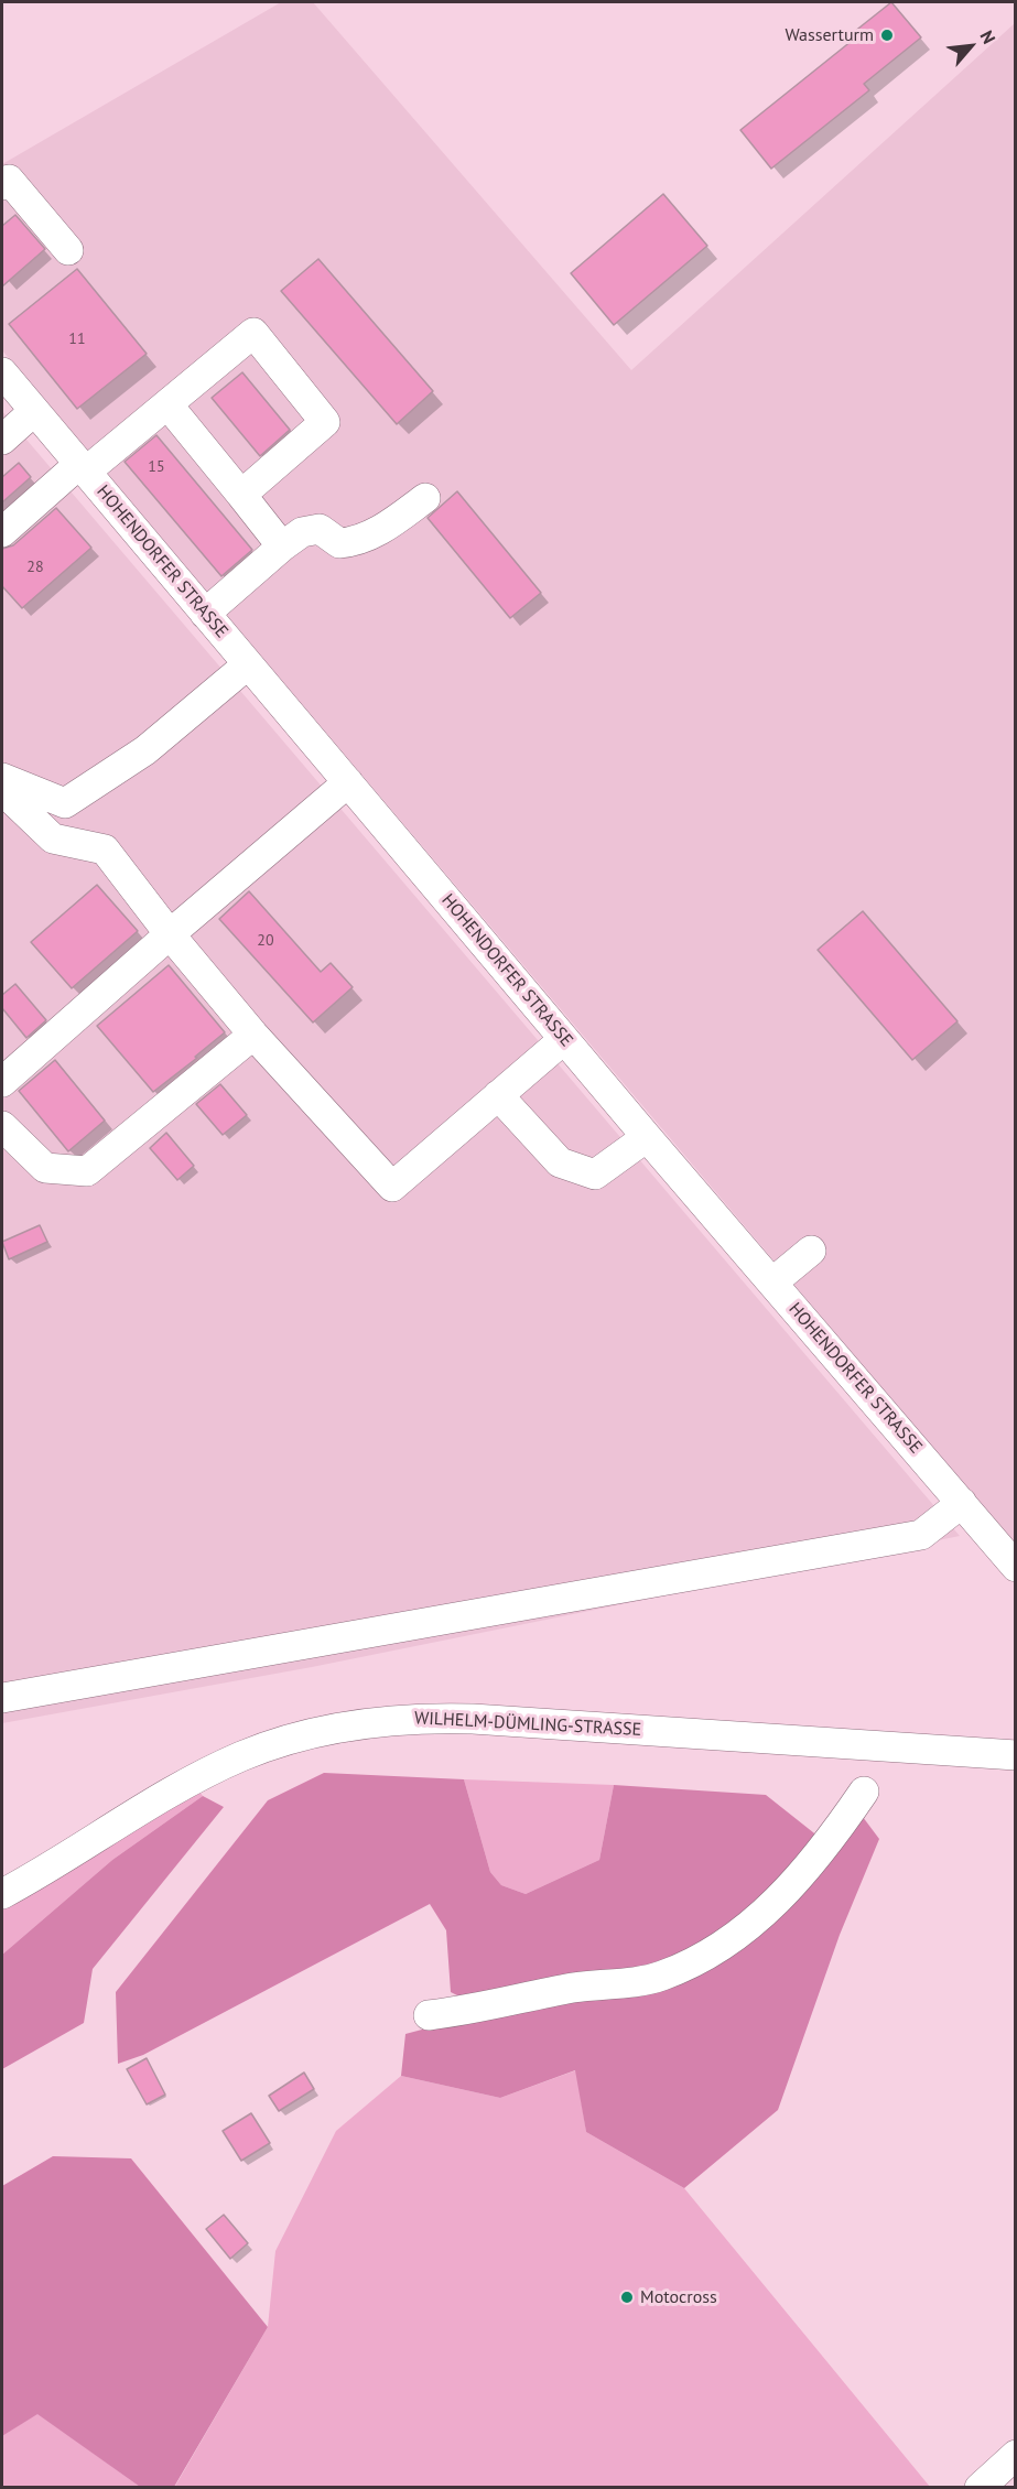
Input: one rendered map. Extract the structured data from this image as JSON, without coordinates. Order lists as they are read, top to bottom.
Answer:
{
  "streets": {
    "street": ["HOHENDORFER STRASSE", "WILHELM-DÜMLING-STRASSE"]
  },
  "places": ["Wasserturm", "Motocross"],
  "house_numbers": [
    "11",
    "15",
    "28",
    "20"
  ],
  "north": "top right"
}
